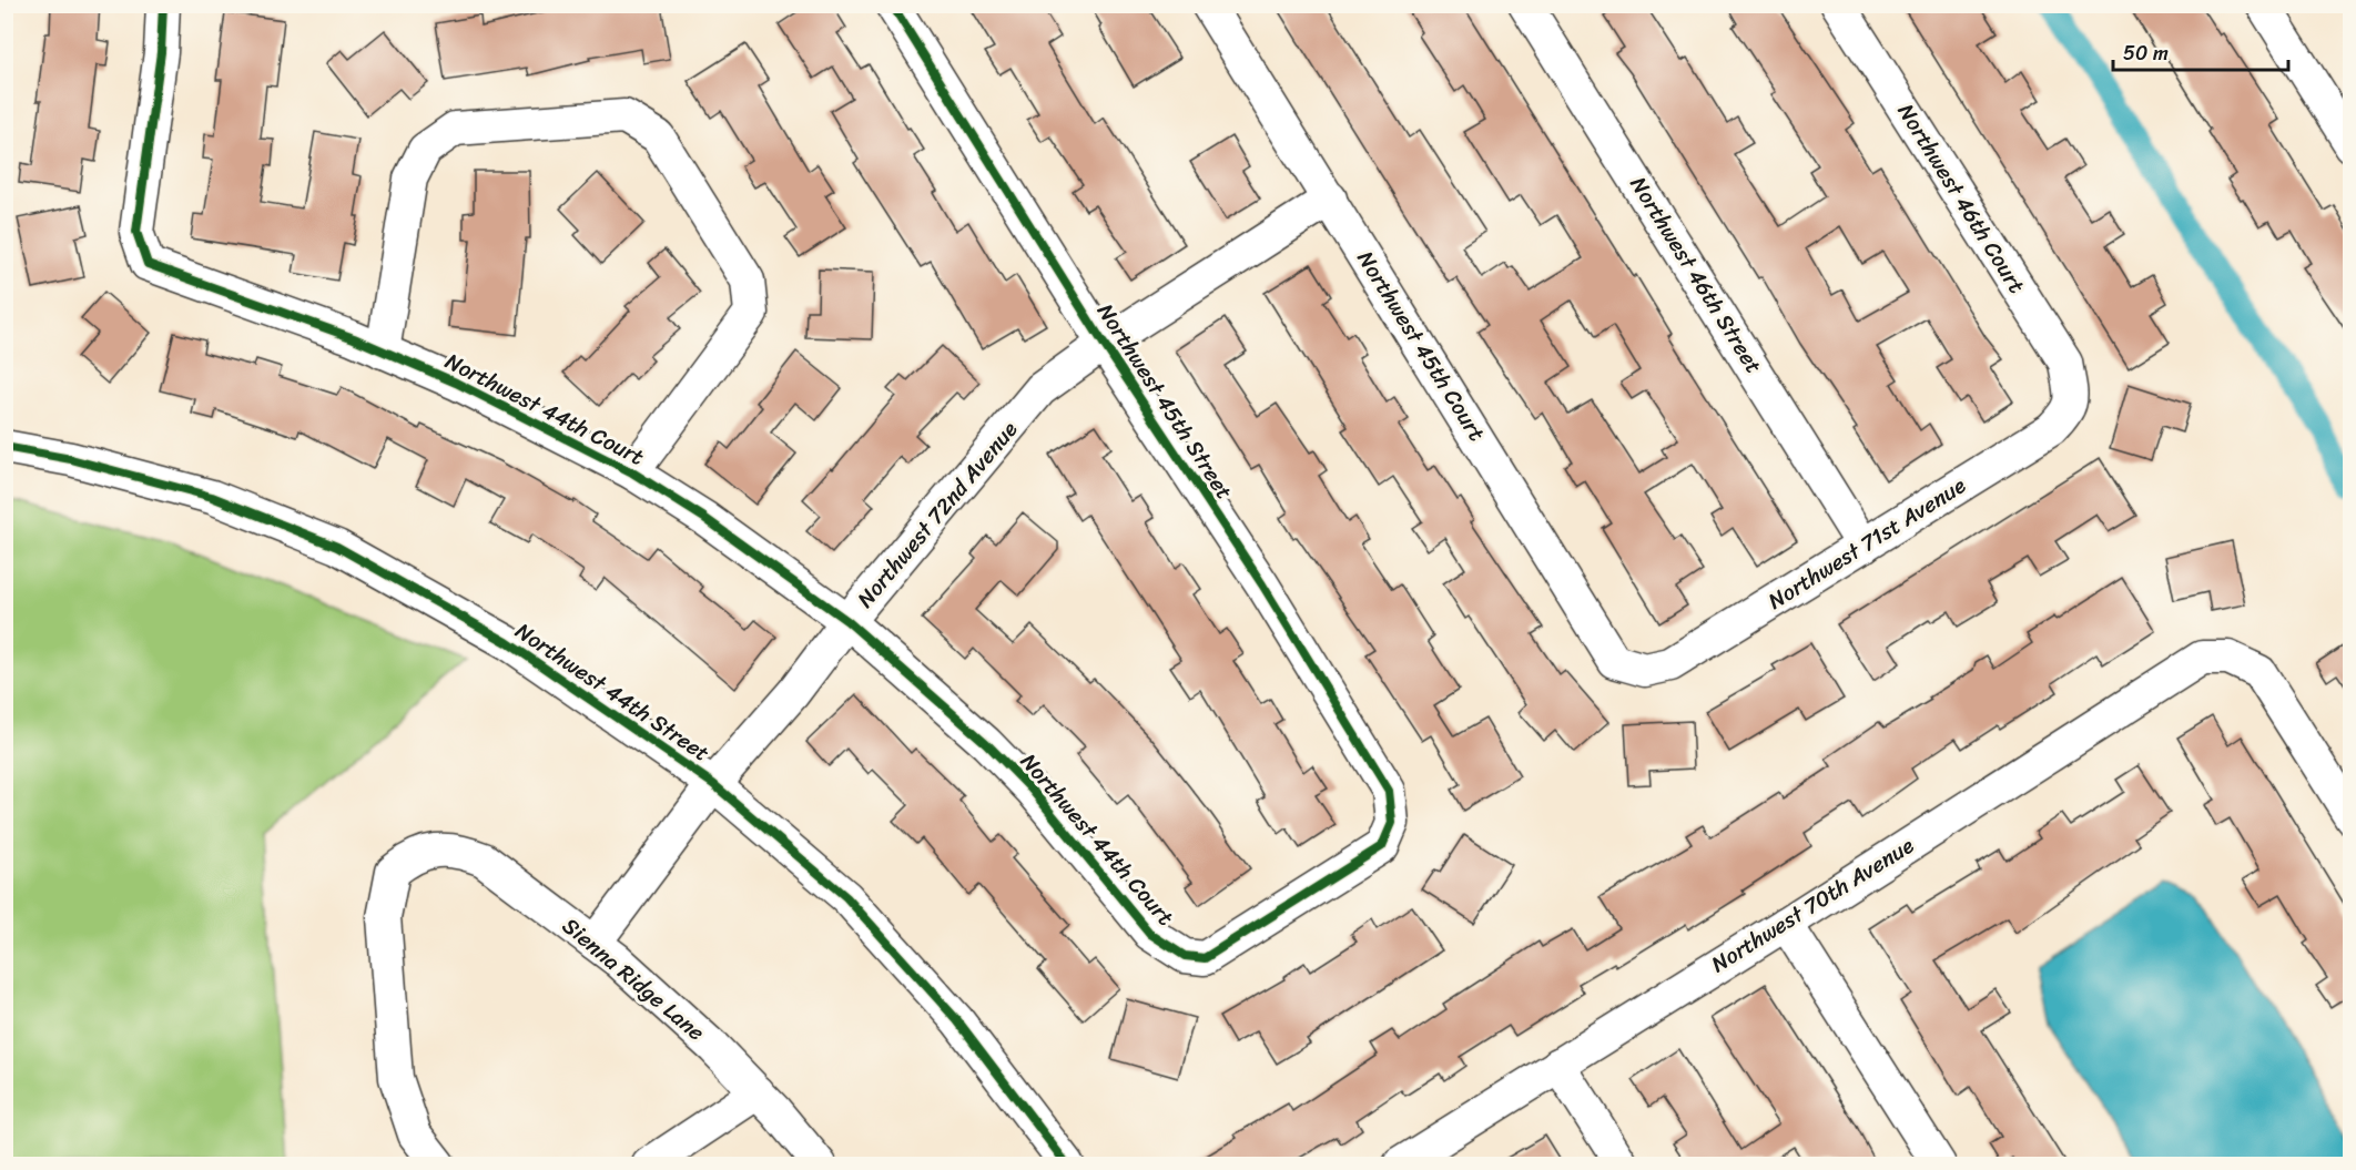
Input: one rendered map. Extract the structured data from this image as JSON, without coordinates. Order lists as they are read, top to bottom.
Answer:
{
  "streets": {
    "street": [
      "Northwest 46th Court",
      "Northwest 46th Street",
      "Northwest 45th Court",
      "Northwest 45th Street",
      "Northwest 44th Court",
      "Northwest 72nd Avenue",
      "Northwest 71st Avenue",
      "Northwest 44th Street",
      "Northwest 70th Avenue",
      "Sienna Ridge Lane"
    ]
  },
  "crossings": [
    ["Northwest 46th Court", "Northwest 71st Avenue"],
    ["Northwest 46th Street", "Northwest 71st Avenue"],
    ["Northwest 45th Court", "Northwest 72nd Avenue"],
    ["Northwest 45th Court", "Northwest 71st Avenue"],
    ["Northwest 45th Street", "Northwest 44th Court"],
    ["Northwest 45th Street", "Northwest 72nd Avenue"],
    ["Northwest 44th Court", "Northwest 72nd Avenue"],
    ["Northwest 72nd Avenue", "Northwest 44th Street"],
    ["Northwest 72nd Avenue", "Sienna Ridge Lane"]
  ],
  "scale_bar": "50 m"
}
